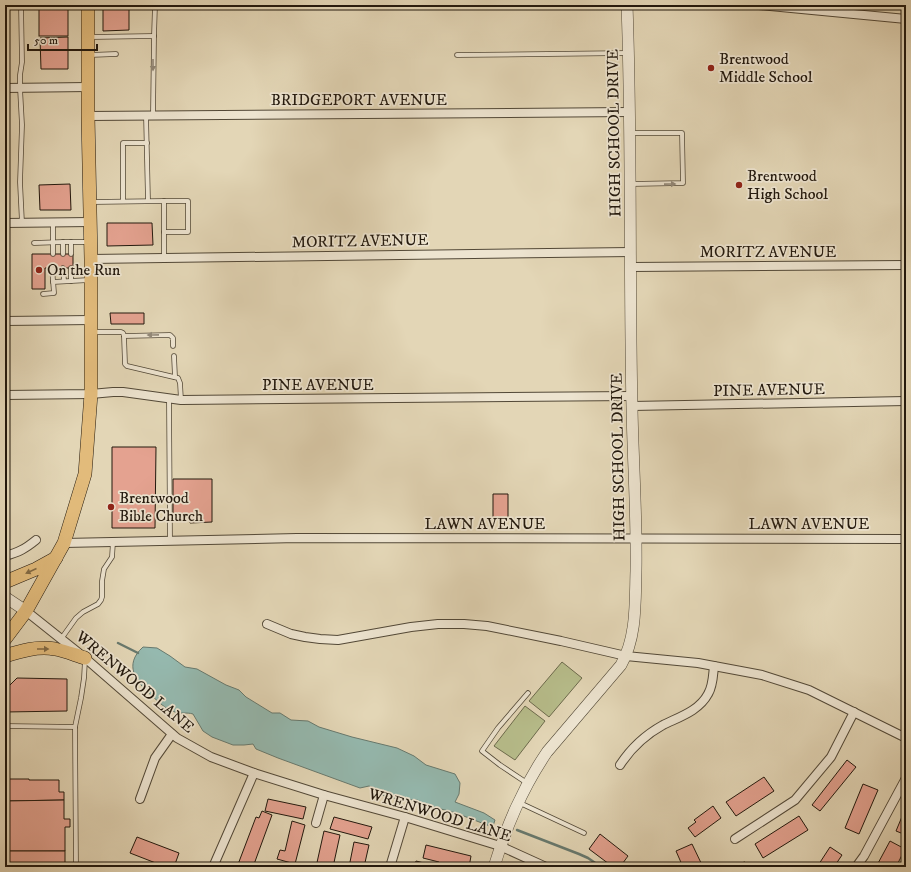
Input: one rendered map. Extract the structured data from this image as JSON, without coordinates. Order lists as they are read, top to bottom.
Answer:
{
  "streets": {
    "street": [
      "BRIDGEPORT AVENUE",
      "HIGH SCHOOL DRIVE",
      "MORITZ AVENUE",
      "PINE AVENUE",
      "LAWN AVENUE",
      "WRENWOOD LANE"
    ]
  },
  "crossings": [
    ["BRIDGEPORT AVENUE", "HIGH SCHOOL DRIVE"],
    ["HIGH SCHOOL DRIVE", "MORITZ AVENUE"],
    ["HIGH SCHOOL DRIVE", "PINE AVENUE"],
    ["HIGH SCHOOL DRIVE", "LAWN AVENUE"],
    ["HIGH SCHOOL DRIVE", "WRENWOOD LANE"]
  ],
  "places": [
    "Brentwood Middle School",
    "Brentwood High School",
    "On the Run",
    "Brentwood Bible Church"
  ],
  "scale_bar": "50 m"
}
